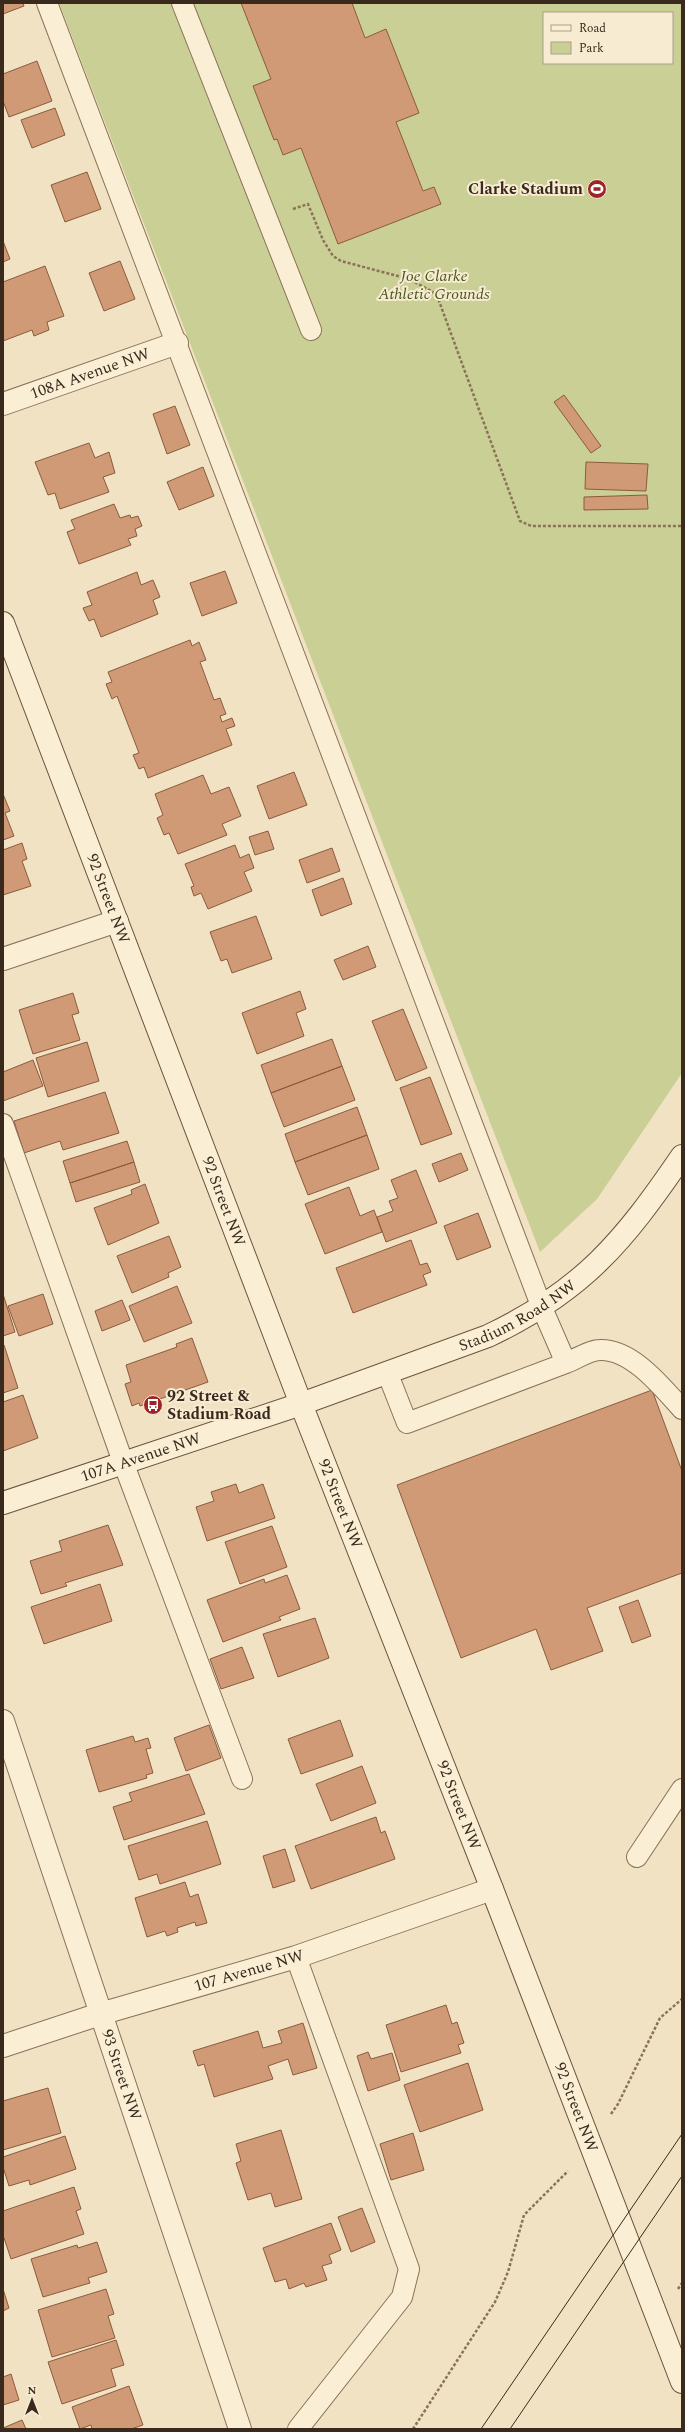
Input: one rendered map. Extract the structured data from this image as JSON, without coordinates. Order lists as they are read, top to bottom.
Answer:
{
  "streets": {
    "street": [
      "108A Avenue NW",
      "92 Street NW",
      "Stadium Road NW",
      "107A Avenue NW",
      "107 Avenue NW",
      "93 Street NW"
    ]
  },
  "crossings": [
    ["92 Street NW", "Stadium Road NW"],
    ["92 Street NW", "107A Avenue NW"],
    ["92 Street NW", "107 Avenue NW"],
    ["Stadium Road NW", "107A Avenue NW"],
    ["107 Avenue NW", "93 Street NW"]
  ],
  "parks": ["Joe Clarke Athletic Grounds"],
  "places": {
    "sports": ["Clarke Stadium"],
    "bus stop": ["92 Street & Stadium Road"]
  },
  "legend": ["Road", "Park"],
  "north": "top"
}
